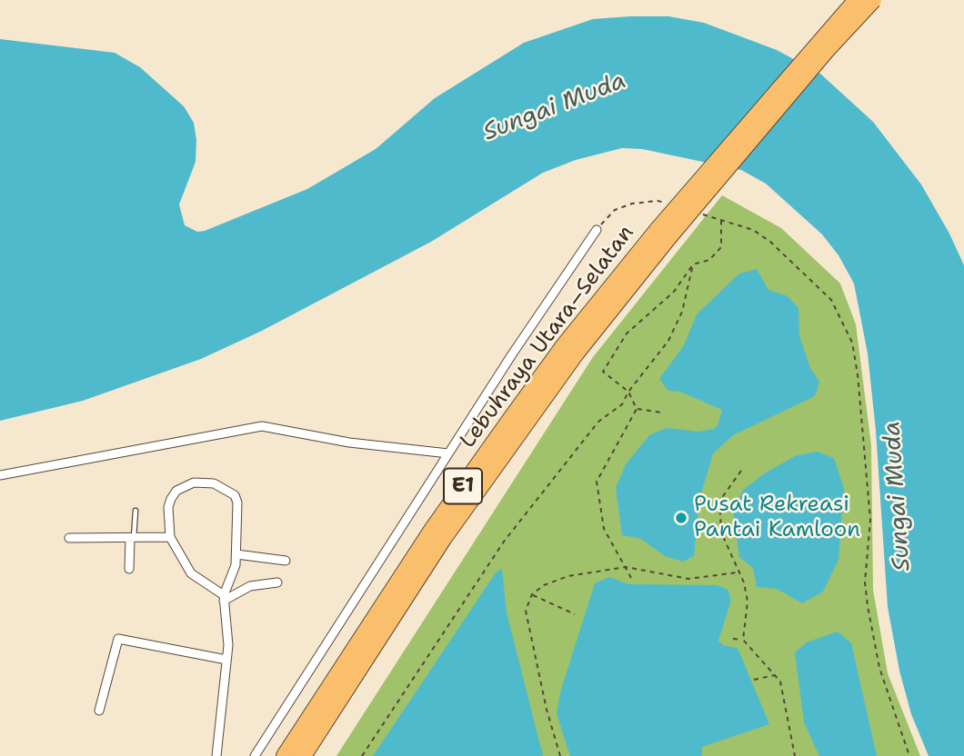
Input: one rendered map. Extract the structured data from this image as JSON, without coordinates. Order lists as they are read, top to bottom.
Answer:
{
  "streets": {
    "highway": ["Lebuhraya Utara–Selatan", "E1"]
  },
  "water": ["Sungai Muda"],
  "places": ["Pusat Rekreasi Pantai Kamloon"]
}
